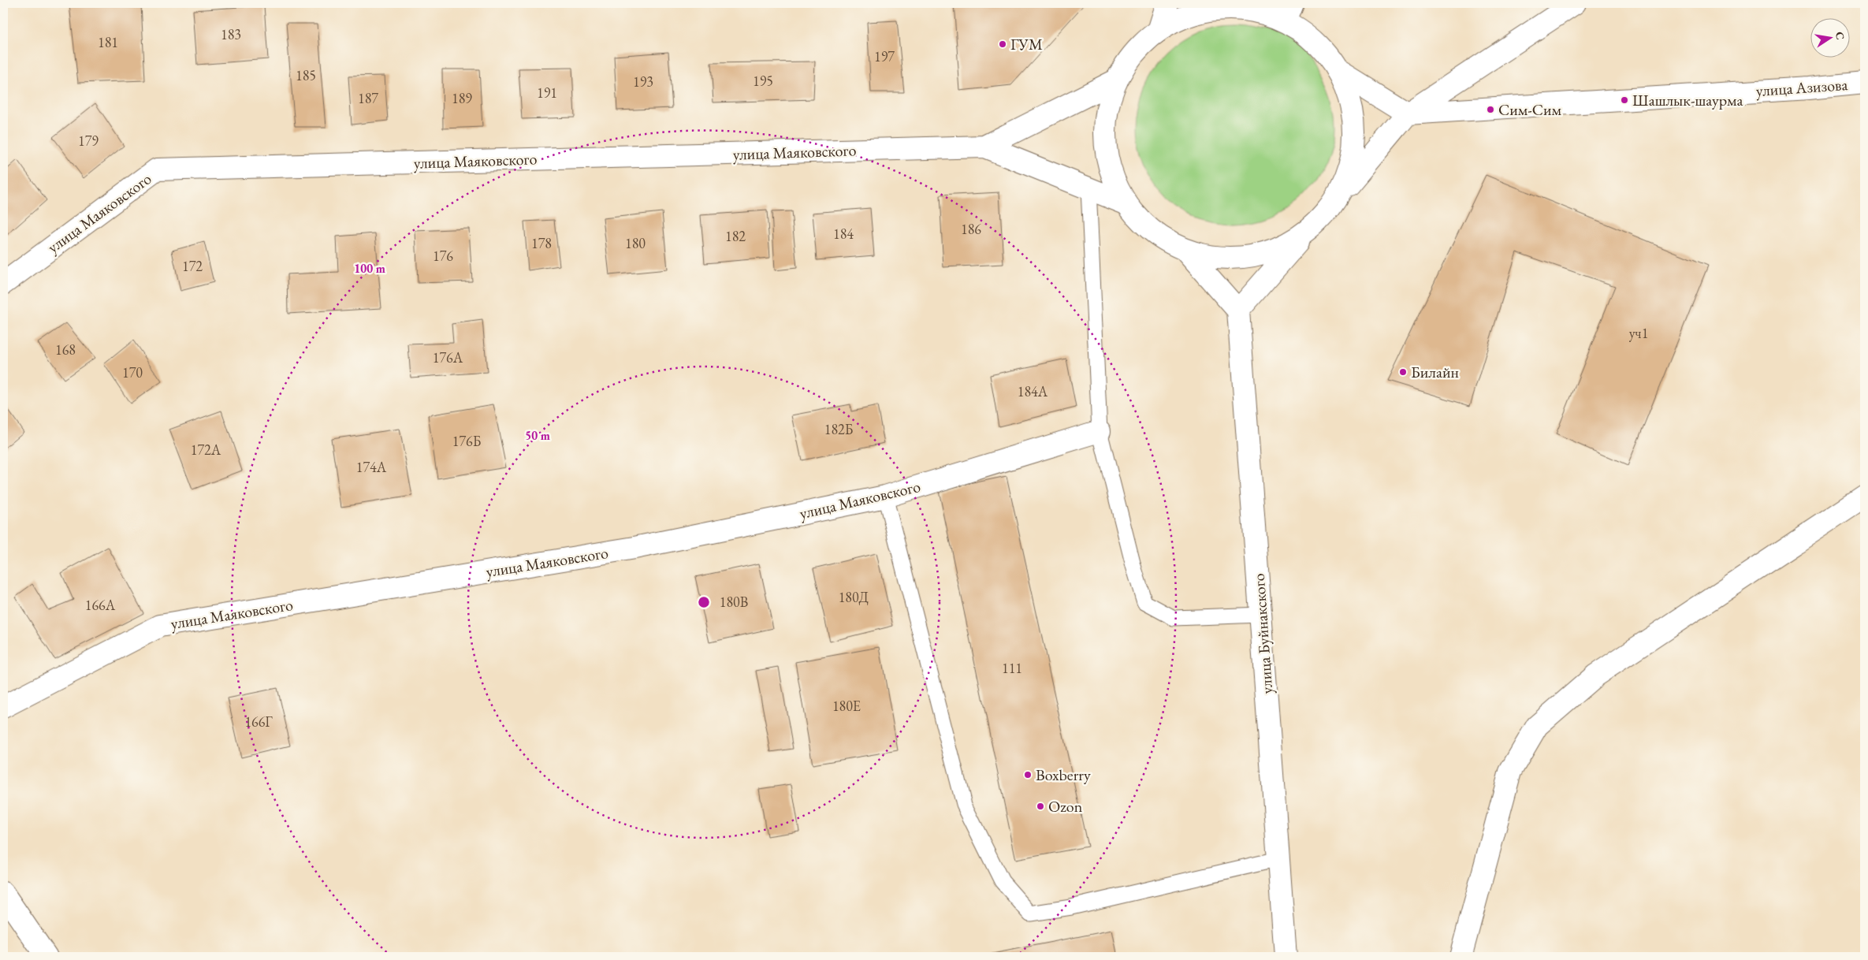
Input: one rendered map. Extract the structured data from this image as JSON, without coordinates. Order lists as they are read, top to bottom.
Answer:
{
  "streets": {
    "street": ["улица Азизова", "улица Маяковского", "улица Буйнакского"]
  },
  "places": [
    "ГУМ",
    "Шашлык-шаурма",
    "Сим-Сим",
    "Билайн",
    "Boxberry",
    "Ozon"
  ],
  "house_numbers": [
    "183",
    "181",
    "197",
    "185",
    "195",
    "193",
    "191",
    "187",
    "189",
    "179",
    "186",
    "184",
    "182",
    "178",
    "180",
    "176",
    "172",
    "уч1",
    "168",
    "176А",
    "170",
    "184А",
    "182Б",
    "176Б",
    "172А",
    "174А",
    "180Д",
    "180В",
    "166А",
    "111",
    "180Е",
    "166Г"
  ],
  "north": "right",
  "rings": ["100 m", "50 m"]
}
